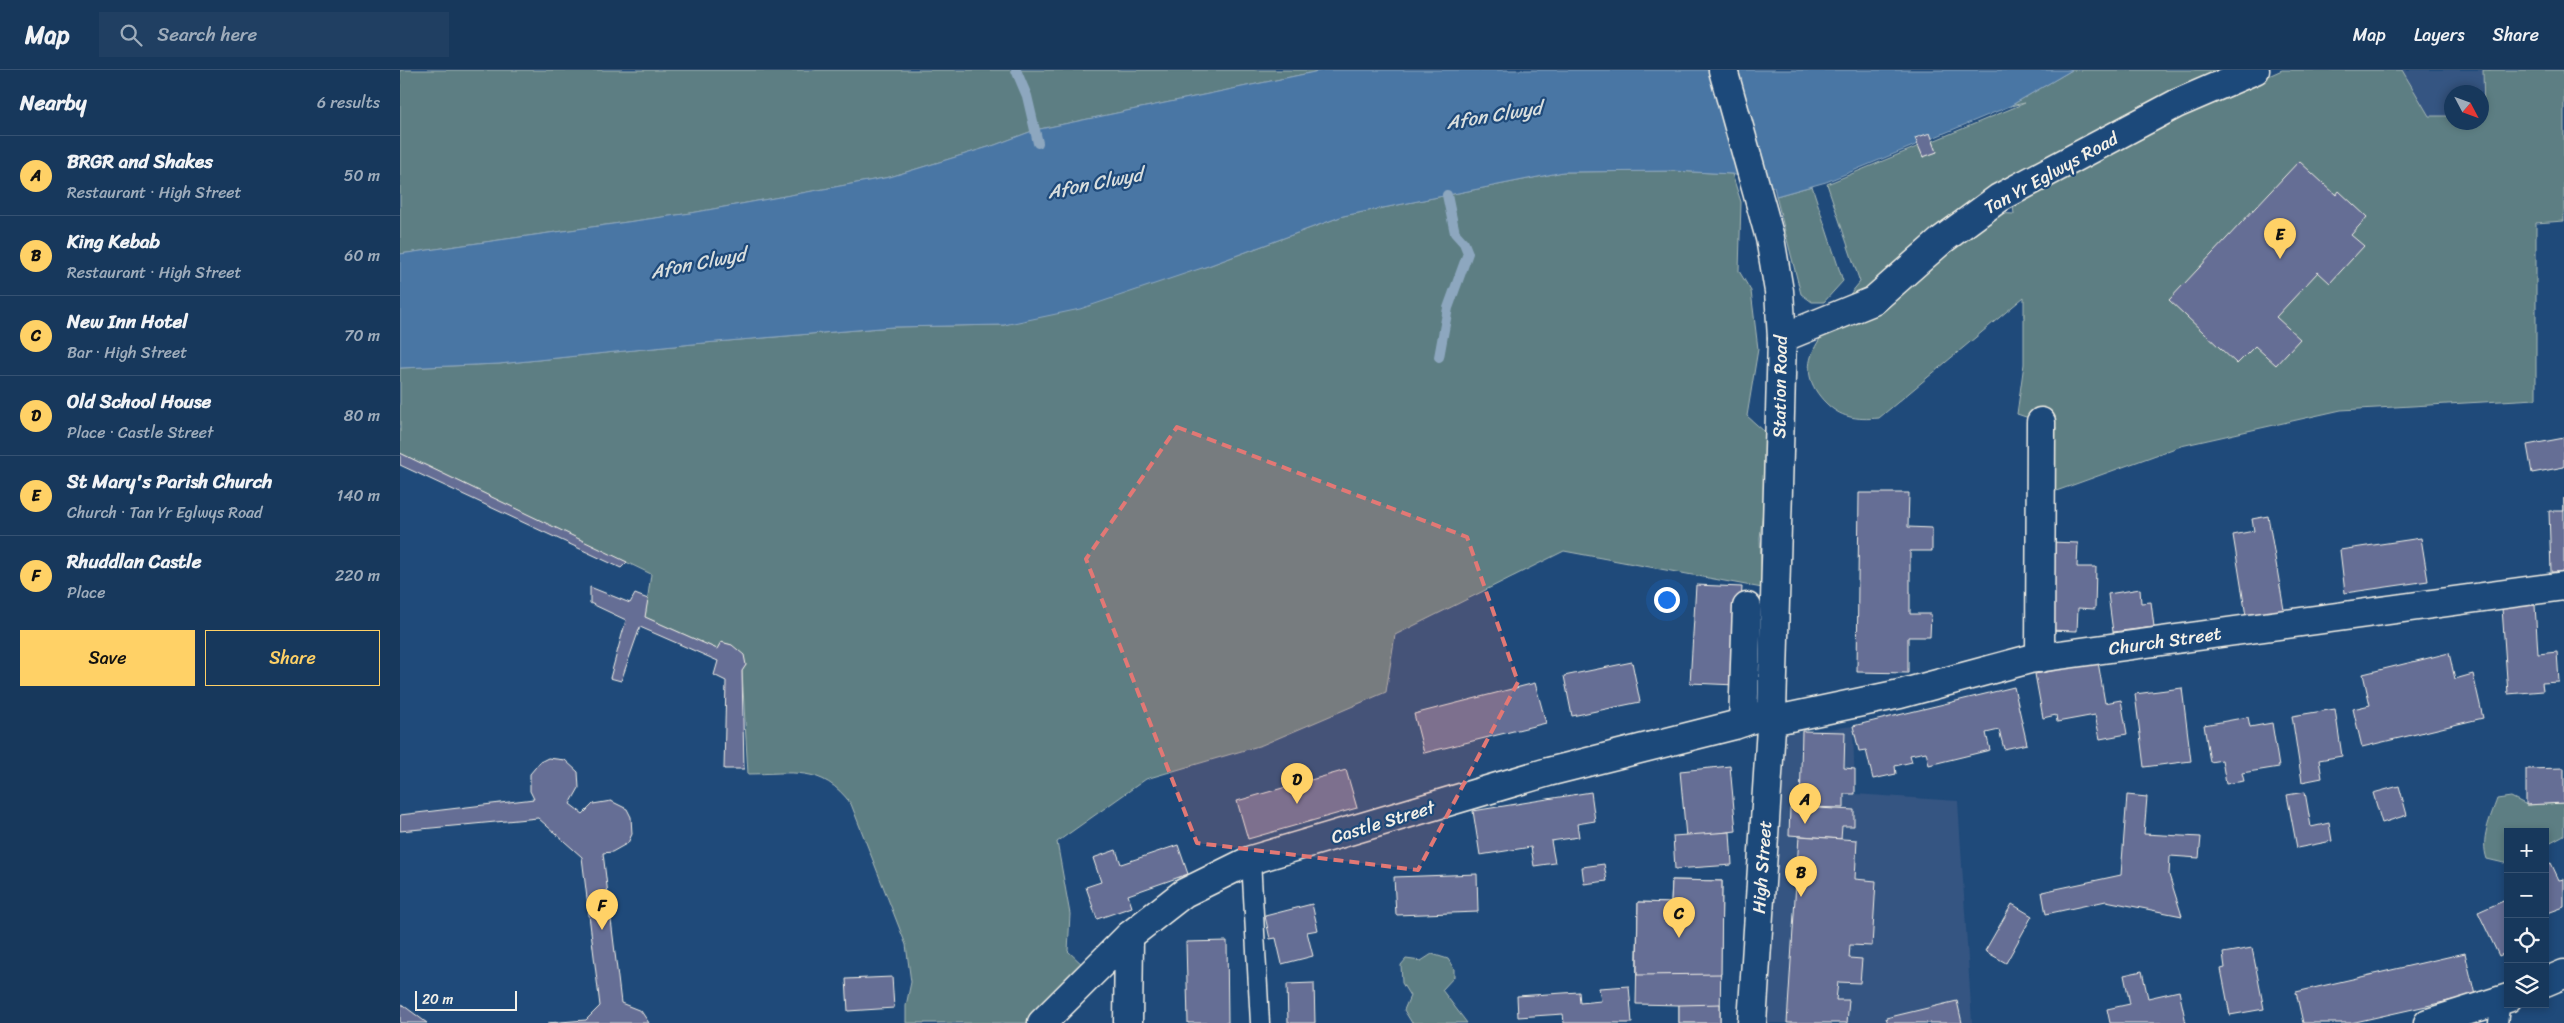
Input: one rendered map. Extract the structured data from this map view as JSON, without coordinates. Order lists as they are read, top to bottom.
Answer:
{
  "streets": {
    "street": [
      "Tan Yr Eglwys Road",
      "Station Road",
      "Church Street",
      "Castle Street",
      "High Street"
    ]
  },
  "crossings": [
    ["Tan Yr Eglwys Road", "Station Road"],
    ["Station Road", "Church Street"],
    ["Station Road", "Castle Street"],
    ["Station Road", "High Street"],
    ["Church Street", "Castle Street"],
    ["Church Street", "High Street"],
    ["Castle Street", "High Street"]
  ],
  "water": ["Afon Clwyd"],
  "scale_bar": "20 m",
  "north": "bottom right",
  "page": {
    "header": "Map",
    "search": "Search here",
    "nav": ["Map", "Layers", "Share"],
    "heading": ["Nearby", "6 results"],
    "list": [
      {
        "mark": "A",
        "name": "BRGR and Shakes",
        "note": "Restaurant · High Street",
        "value": "50 m"
      },
      {
        "mark": "B",
        "name": "King Kebab",
        "note": "Restaurant · High Street",
        "value": "60 m"
      },
      {
        "mark": "C",
        "name": "New Inn Hotel",
        "note": "Bar · High Street",
        "value": "70 m"
      },
      {
        "mark": "D",
        "name": "Old School House",
        "note": "Place · Castle Street",
        "value": "80 m"
      },
      {
        "mark": "E",
        "name": "St Mary's Parish Church",
        "note": "Church · Tan Yr Eglwys Road",
        "value": "140 m"
      },
      {
        "mark": "F",
        "name": "Rhuddlan Castle",
        "note": "Place",
        "value": "220 m"
      }
    ],
    "pins": [
      "E",
      "D",
      "A",
      "B",
      "F",
      "C"
    ],
    "buttons": ["Save", "Share"],
    "map_buttons": ["+", "−"],
    "scale": "20 m"
  }
}
